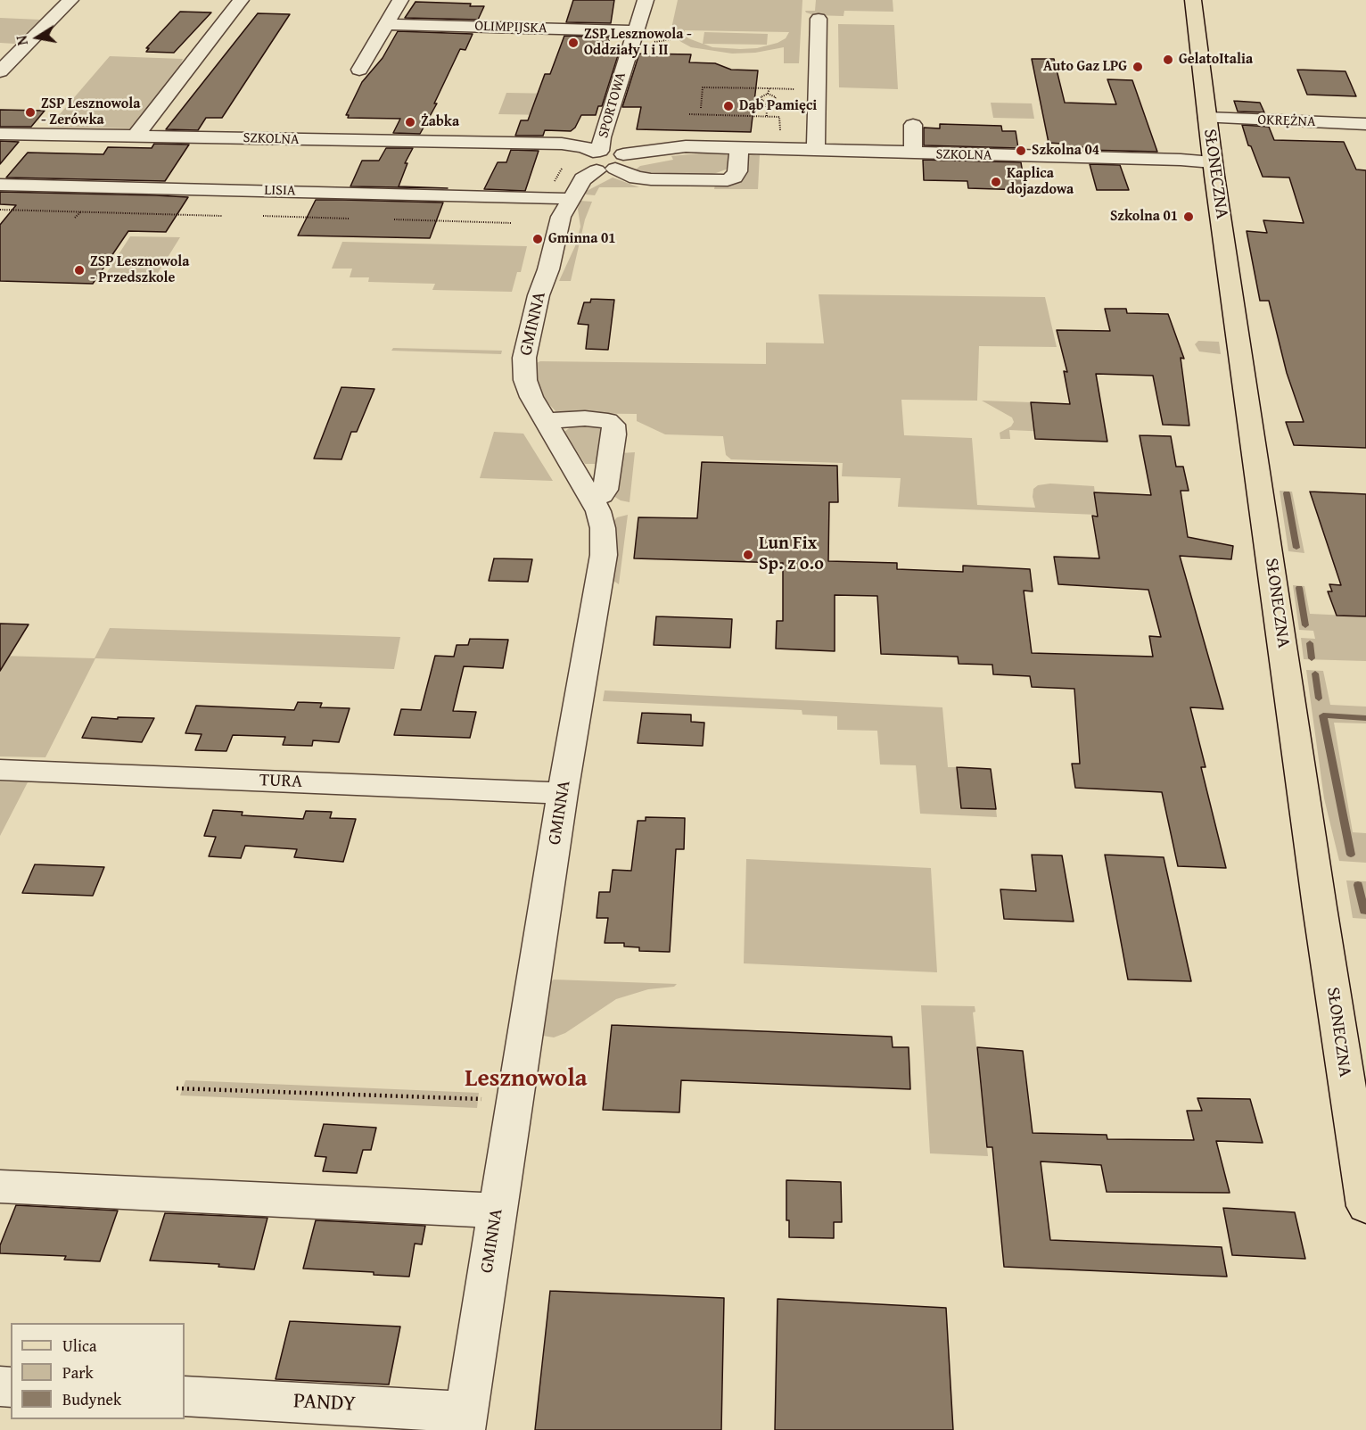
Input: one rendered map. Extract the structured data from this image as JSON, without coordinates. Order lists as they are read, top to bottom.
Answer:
{
  "streets": {
    "main road": ["SŁONECZNA"],
    "street": [
      "OLIMPIJSKA",
      "SPORTOWA",
      "OKRĘŻNA",
      "SZKOLNA",
      "LISIA",
      "GMINNA",
      "TURA",
      "PANDY"
    ]
  },
  "crossings": [
    ["OLIMPIJSKA", "SPORTOWA"],
    ["SPORTOWA", "SZKOLNA"],
    ["SPORTOWA", "GMINNA"],
    ["OKRĘŻNA", "SŁONECZNA"],
    ["SZKOLNA", "SŁONECZNA"],
    ["SZKOLNA", "GMINNA"],
    ["LISIA", "GMINNA"],
    ["GMINNA", "TURA"],
    ["GMINNA", "PANDY"]
  ],
  "districts": ["Lesznowola"],
  "places": [
    "ZSP Lesznowola - Oddziały I i II",
    "GelatoItalia",
    "Auto Gaz LPG",
    "Dąb Pamięci",
    "ZSP Lesznowola - Zerówka",
    "Żabka",
    "Szkolna 04",
    "Kaplica dojazdowa",
    "Szkolna 01",
    "Gminna 01",
    "ZSP Lesznowola - Przedszkole",
    "Lun Fix Sp. z o.o"
  ],
  "legend": ["Ulica", "Park", "Budynek"],
  "north": "left"
}
